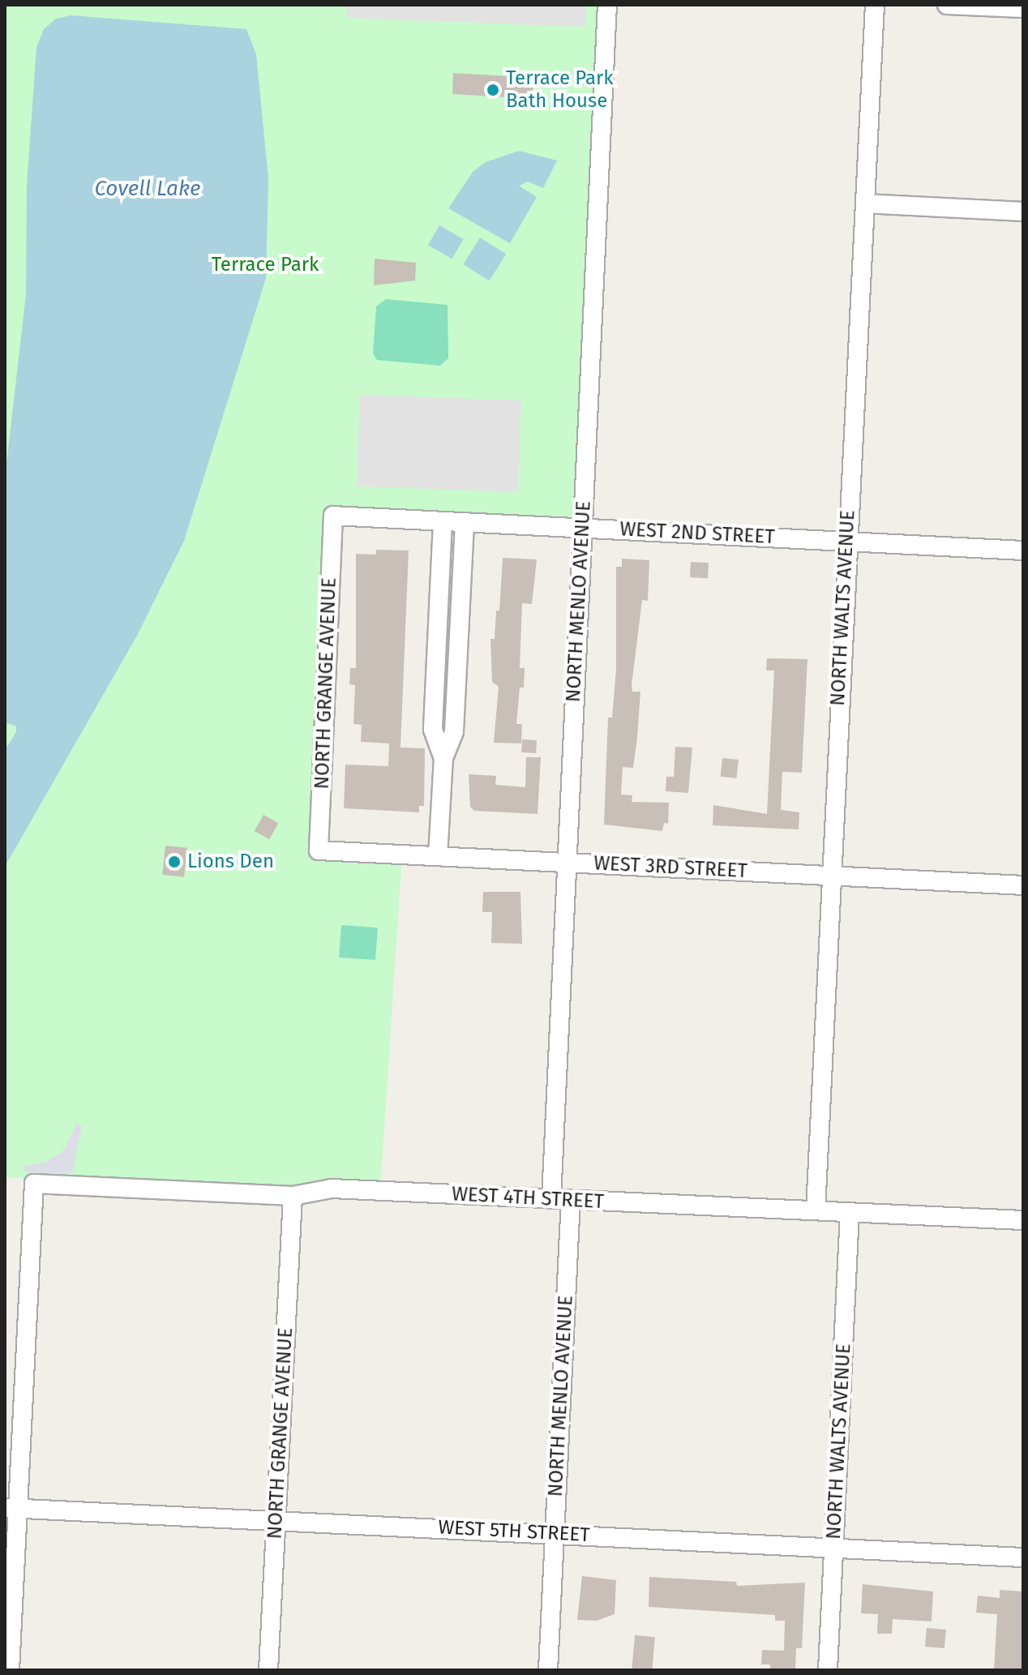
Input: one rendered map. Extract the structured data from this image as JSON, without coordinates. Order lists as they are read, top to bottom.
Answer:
{
  "streets": {
    "street": [
      "WEST 2ND STREET",
      "NORTH MENLO AVENUE",
      "NORTH WALTS AVENUE",
      "NORTH GRANGE AVENUE",
      "WEST 3RD STREET",
      "WEST 4TH STREET",
      "WEST 5TH STREET"
    ]
  },
  "crossings": [
    ["WEST 2ND STREET", "NORTH MENLO AVENUE"],
    ["WEST 2ND STREET", "NORTH WALTS AVENUE"],
    ["WEST 2ND STREET", "NORTH GRANGE AVENUE"],
    ["NORTH MENLO AVENUE", "WEST 3RD STREET"],
    ["NORTH MENLO AVENUE", "WEST 4TH STREET"],
    ["NORTH MENLO AVENUE", "WEST 5TH STREET"],
    ["NORTH WALTS AVENUE", "WEST 3RD STREET"],
    ["NORTH WALTS AVENUE", "WEST 4TH STREET"],
    ["NORTH WALTS AVENUE", "WEST 5TH STREET"],
    ["NORTH GRANGE AVENUE", "WEST 3RD STREET"],
    ["NORTH GRANGE AVENUE", "WEST 4TH STREET"],
    ["NORTH GRANGE AVENUE", "WEST 5TH STREET"],
    ["WEST 4TH STREET", "WEST 5TH STREET"]
  ],
  "water": ["Covell Lake"],
  "parks": ["Terrace Park"],
  "places": ["Terrace Park Bath House", "Lions Den"]
}
